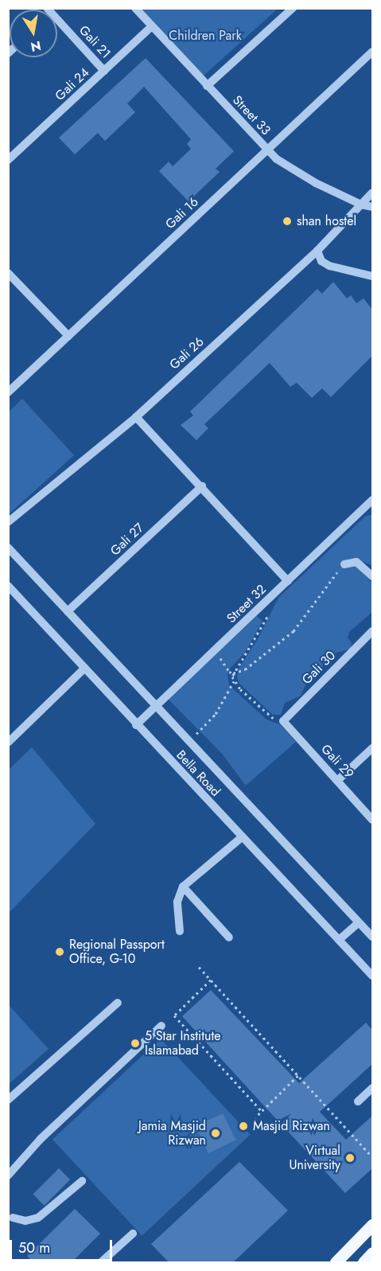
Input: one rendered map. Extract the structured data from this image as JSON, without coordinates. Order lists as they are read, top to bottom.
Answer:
{
  "streets": {
    "street": [
      "Gali 21",
      "Gali 24",
      "Street 33",
      "Gali 16",
      "Gali 26",
      "Gali 27",
      "Street 32",
      "Gali 30",
      "Gali 29",
      "Bella Road"
    ]
  },
  "crossings": [
    ["Gali 21", "Gali 24"],
    ["Gali 24", "Street 33"],
    ["Street 33", "Gali 16"],
    ["Street 33", "Gali 26"],
    ["Gali 27", "Bella Road"],
    ["Street 32", "Bella Road"],
    ["Gali 30", "Gali 29"]
  ],
  "parks": ["Children Park"],
  "places": [
    "shan hostel",
    "Regional Passport Office, G-10",
    "5 Star Institute Islamabad",
    "Masjid Rizwan",
    "Jamia Masjid Rizwan",
    "Virtual University"
  ],
  "scale_bar": "50 m",
  "north": "bottom"
}
